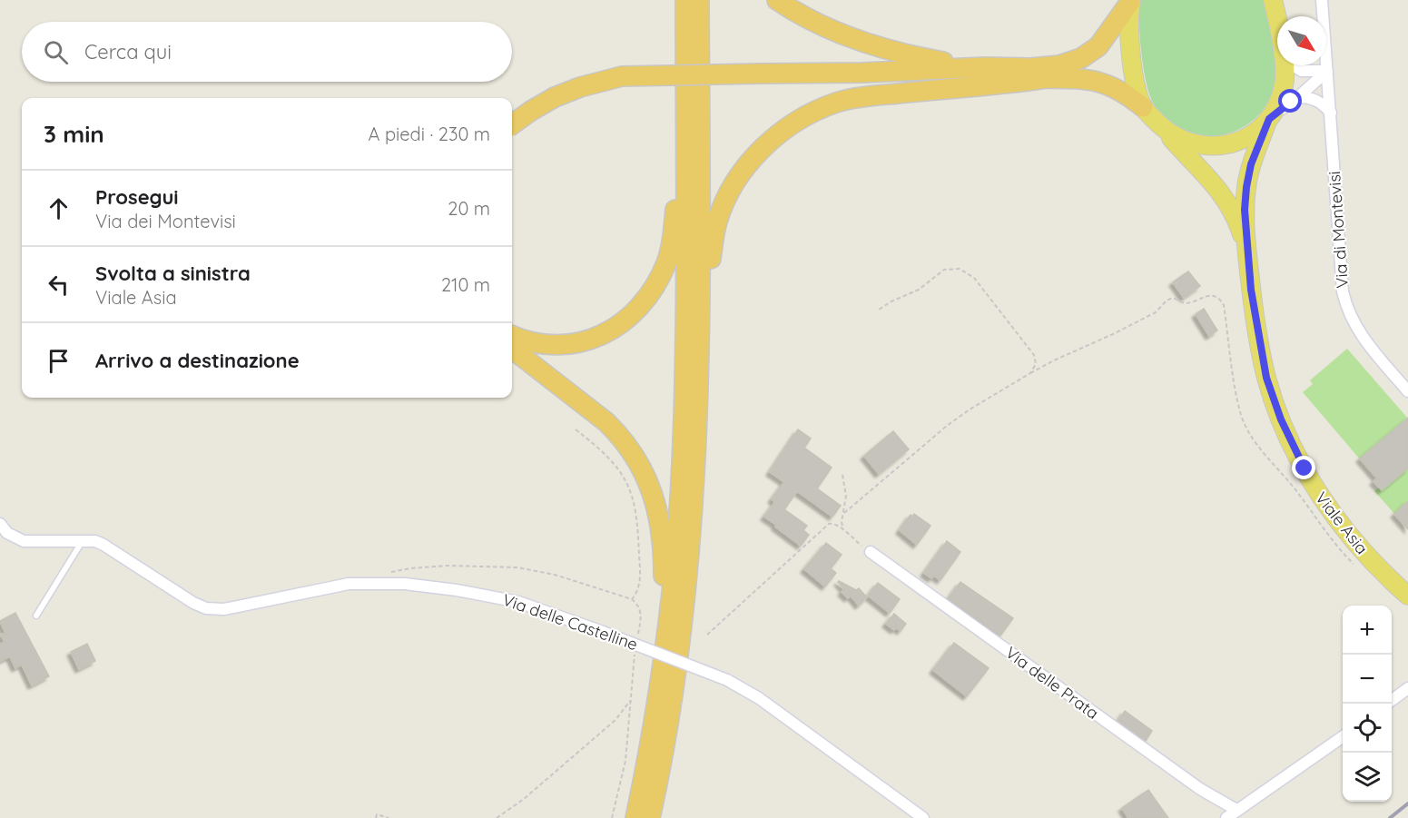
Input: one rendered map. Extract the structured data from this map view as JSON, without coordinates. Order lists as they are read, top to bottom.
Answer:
{
  "streets": {
    "main road": ["Viale Asia"],
    "street": ["Via di Montevisi", "Via delle Castelline", "Via delle Prata"]
  },
  "north": "bottom right",
  "page": {
    "search": "Cerca qui",
    "heading": ["3 min", "A piedi · 230 m"],
    "list": [
      ["Prosegui", "Via dei Montevisi", "20 m"],
      ["Svolta a sinistra", "Viale Asia", "210 m"],
      "Arrivo a destinazione"
    ],
    "map_buttons": ["+", "−"]
  }
}
